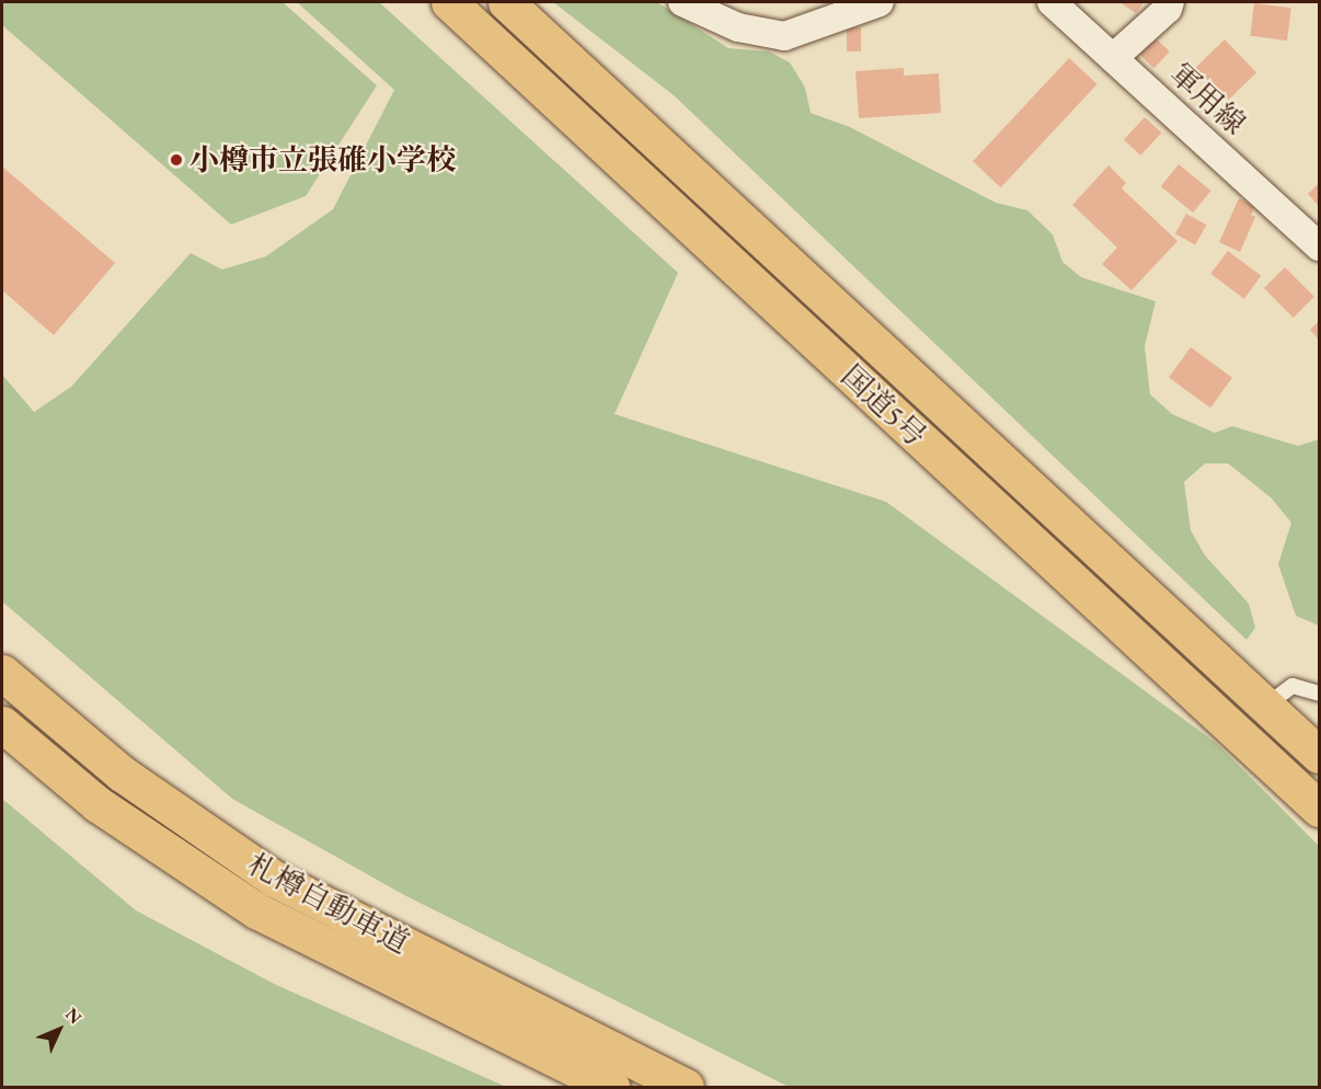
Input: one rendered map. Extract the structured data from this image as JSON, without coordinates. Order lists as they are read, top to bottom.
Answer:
{
  "streets": {
    "highway": ["国道5号", "札樽自動車道"],
    "street": ["軍用線"]
  },
  "places": ["小樽市立張碓小学校"],
  "north": "top right"
}
